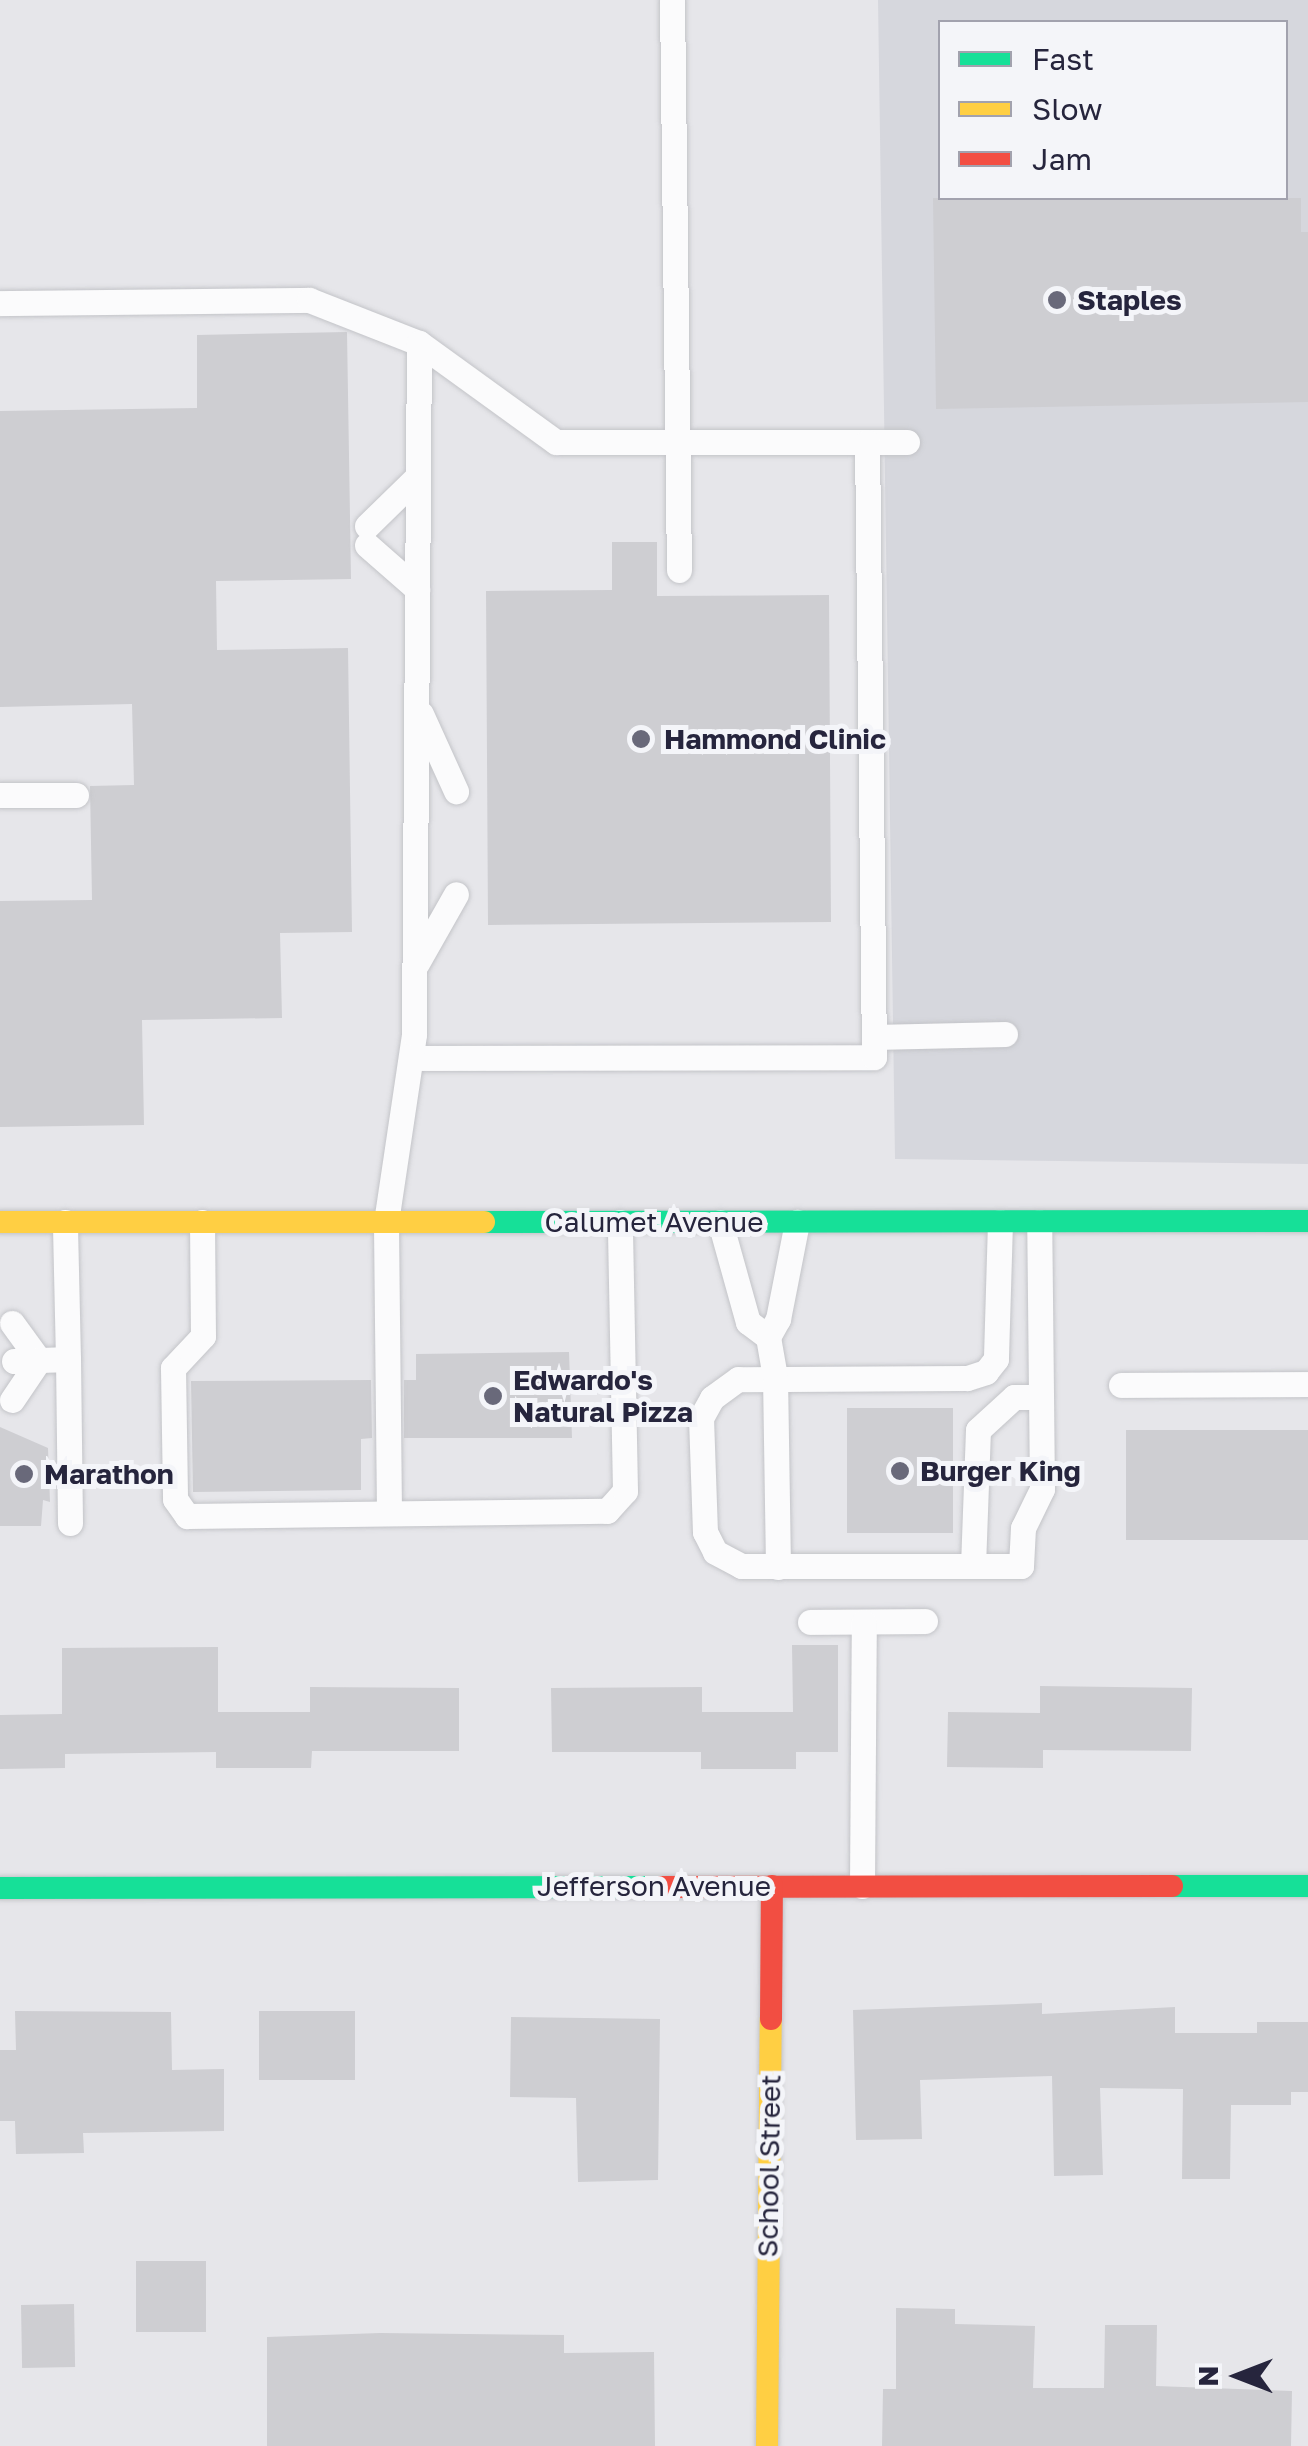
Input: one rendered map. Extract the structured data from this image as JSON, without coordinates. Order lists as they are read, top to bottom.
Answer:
{
  "streets": {
    "street": ["Calumet Avenue", "Jefferson Avenue", "School Street"]
  },
  "crossings": [
    ["Jefferson Avenue", "School Street"]
  ],
  "places": [
    "Staples",
    "Hammond Clinic",
    "Edwardo's Natural Pizza",
    "Burger King",
    "Marathon"
  ],
  "legend": ["Fast", "Slow", "Jam"],
  "north": "left"
}
